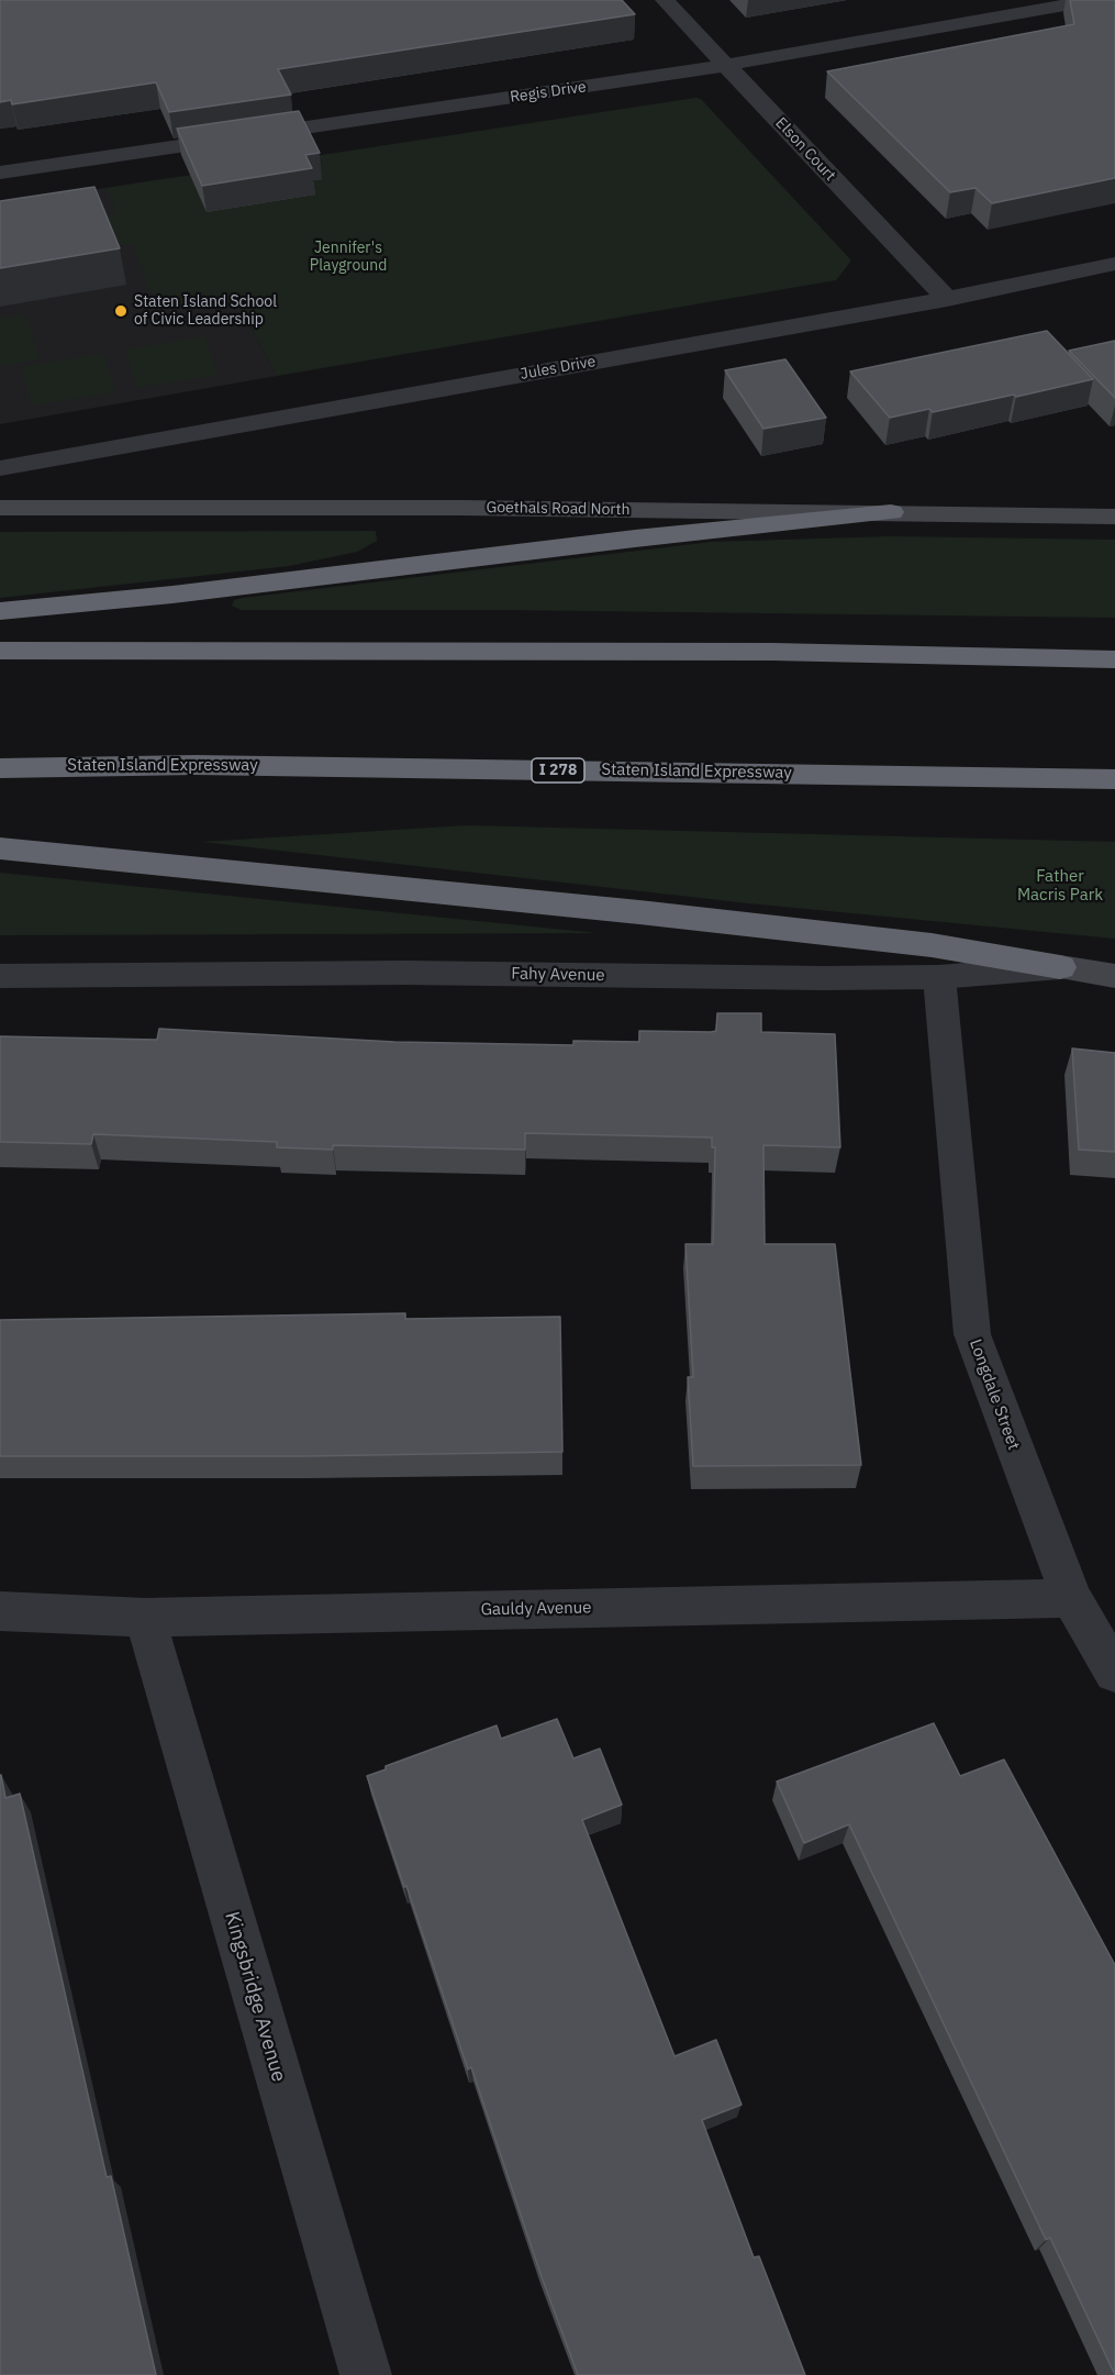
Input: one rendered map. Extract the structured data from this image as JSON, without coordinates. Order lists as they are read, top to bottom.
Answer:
{
  "streets": {
    "highway": ["Staten Island Expressway", "I 278"],
    "main road": ["Goethals Road North", "Fahy Avenue"],
    "street": [
      "Regis Drive",
      "Elson Court",
      "Jules Drive",
      "Longdale Street",
      "Gauldy Avenue",
      "Kingsbridge Avenue"
    ]
  },
  "crossings": [
    ["Regis Drive", "Elson Court"],
    ["Elson Court", "Jules Drive"],
    ["Fahy Avenue", "Longdale Street"],
    ["Longdale Street", "Gauldy Avenue"],
    ["Gauldy Avenue", "Kingsbridge Avenue"]
  ],
  "parks": ["Jennifer's Playground", "Father Macris Park"],
  "places": ["Staten Island School of Civic Leadership"]
}
